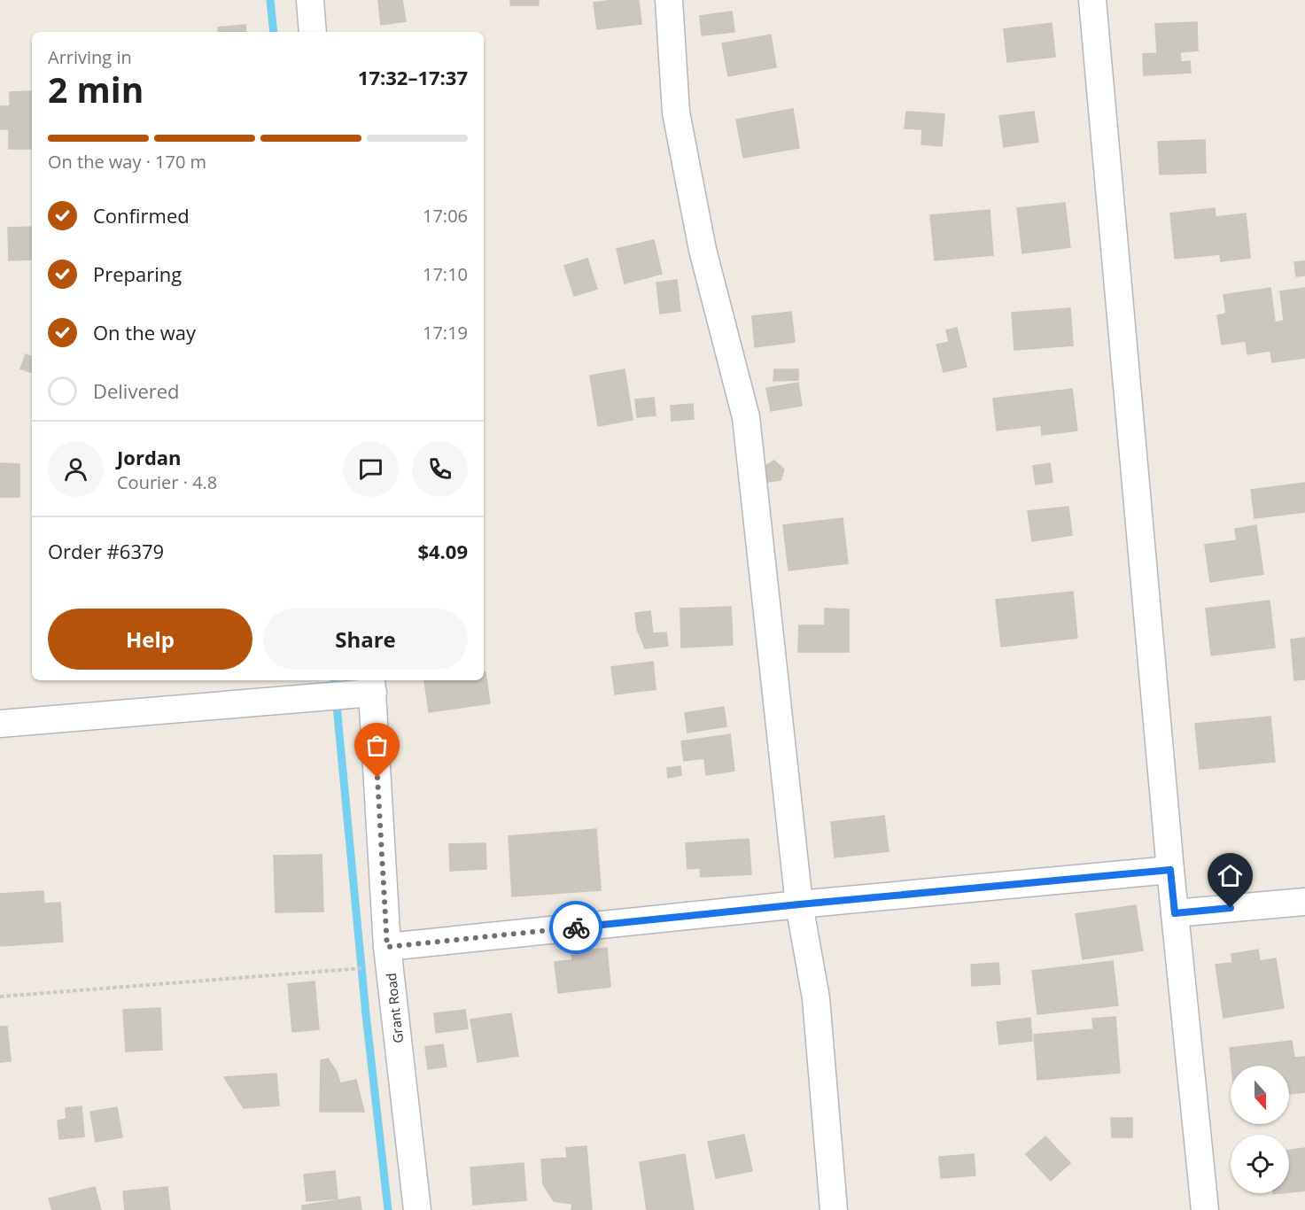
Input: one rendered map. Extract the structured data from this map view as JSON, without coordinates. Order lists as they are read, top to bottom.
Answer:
{
  "streets": {
    "street": ["Grant Road"]
  },
  "north": "bottom",
  "page": {
    "heading": ["2 min", "Arriving in", "17:32–17:37"],
    "panel": [
      "Jordan",
      "Courier · 4.8",
      "Order #6379",
      "$4.09"
    ],
    "bar": "On the way · 170 m",
    "list": [
      ["Confirmed", "17:06"],
      ["Preparing", "17:10"],
      ["On the way", "17:19"],
      "Delivered"
    ],
    "buttons": ["Help", "Share"]
  }
}
